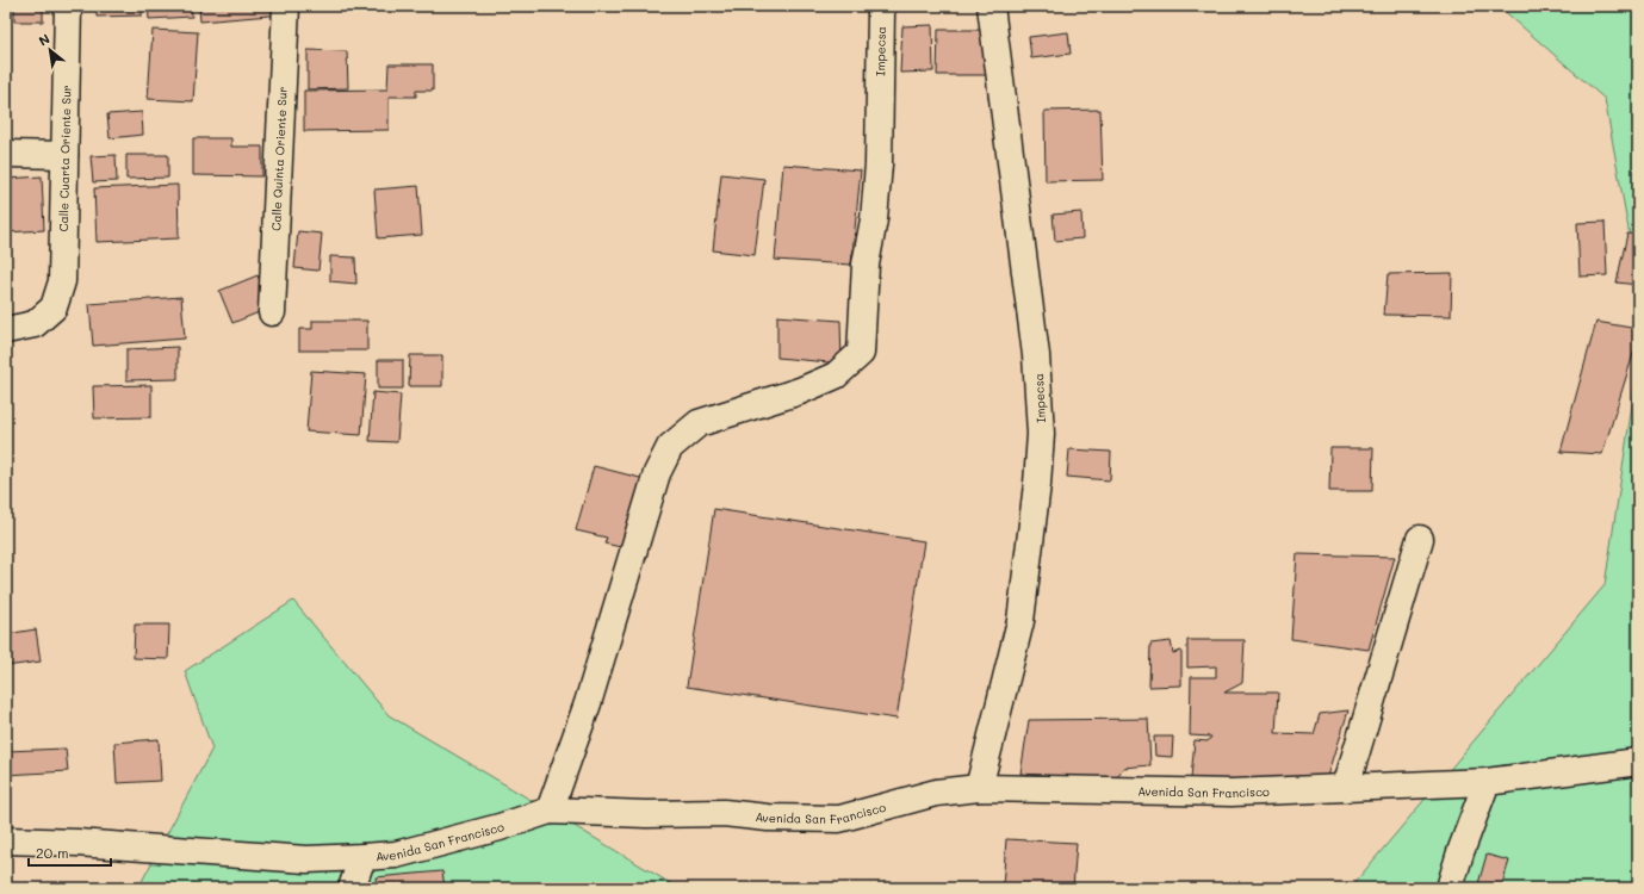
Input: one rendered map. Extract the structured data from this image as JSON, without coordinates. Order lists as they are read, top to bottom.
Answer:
{
  "streets": {
    "street": [
      "Impecsa",
      "Calle Cuarta Oriente Sur",
      "Calle Quinta Oriente Sur",
      "Avenida San Francisco"
    ]
  },
  "crossings": [
    ["Impecsa", "Avenida San Francisco"]
  ],
  "scale_bar": "20 m",
  "north": "top left"
}
